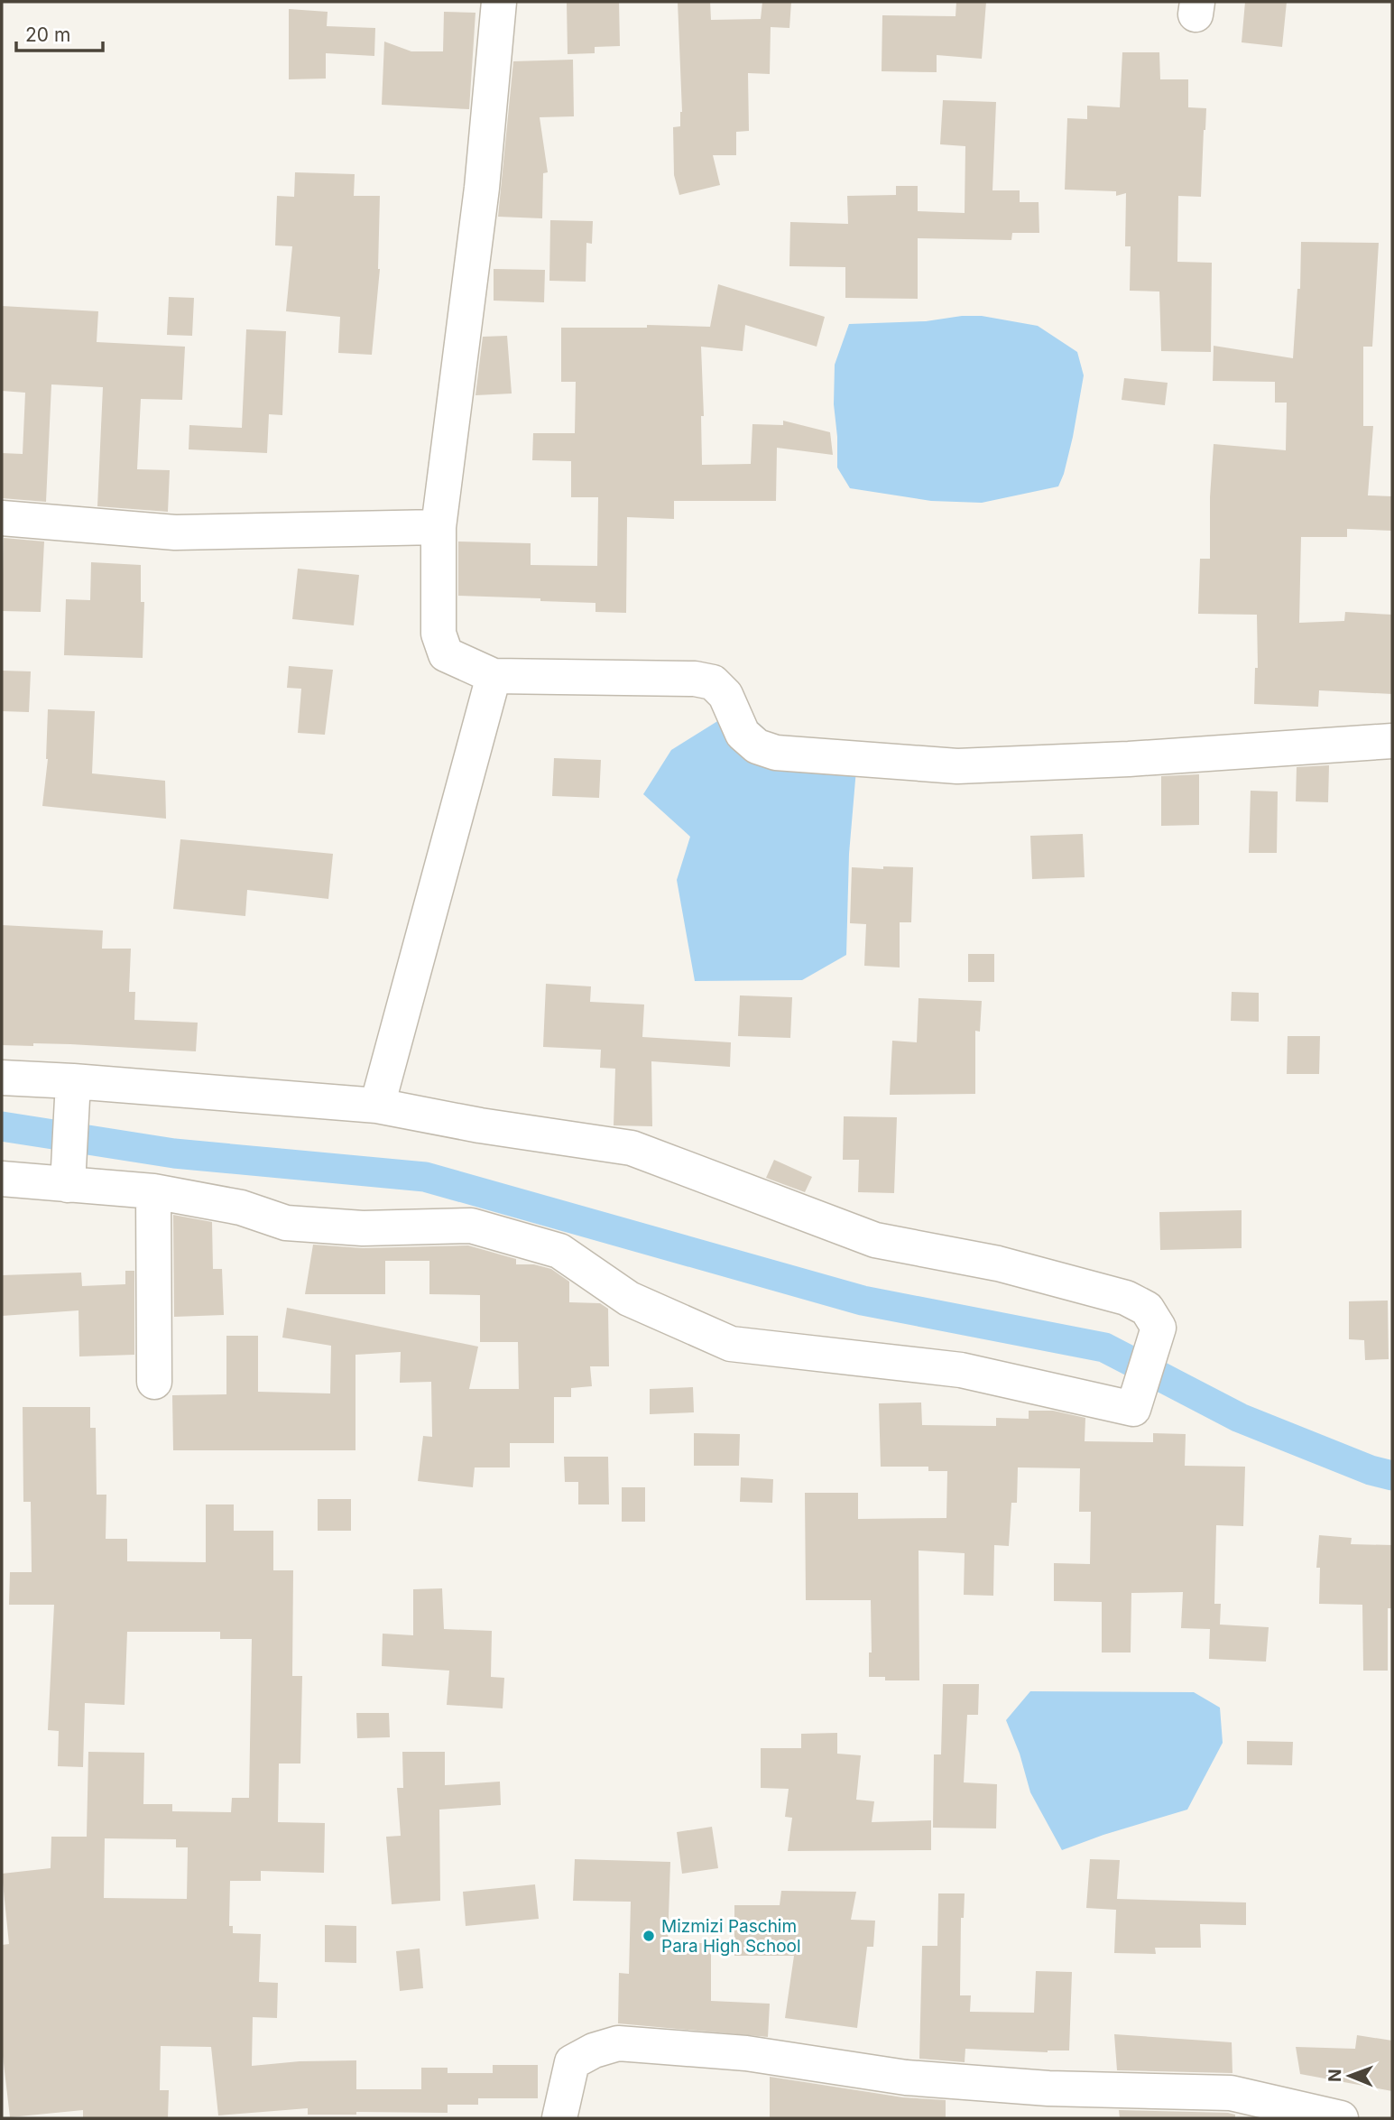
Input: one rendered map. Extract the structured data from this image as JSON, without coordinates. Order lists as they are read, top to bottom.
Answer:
{
  "places": ["Mizmizi Paschim Para High School"],
  "scale_bar": "20 m",
  "north": "left"
}
